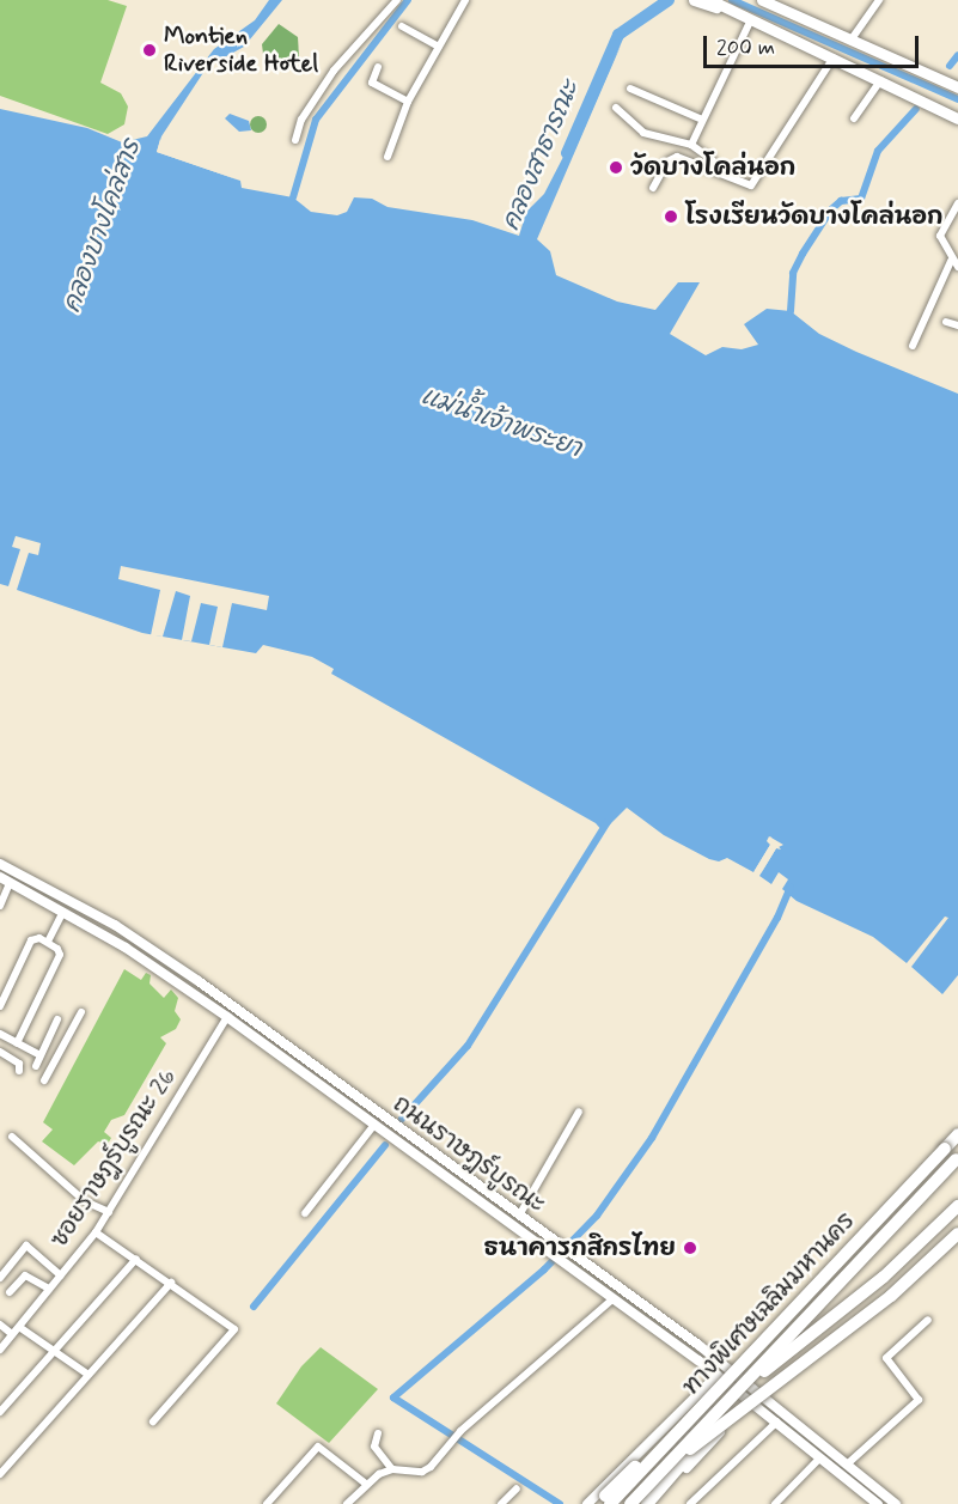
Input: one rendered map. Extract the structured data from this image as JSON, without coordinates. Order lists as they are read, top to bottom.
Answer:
{
  "streets": {
    "highway": ["ทางพิเศษเฉลิมมหานคร"],
    "main road": ["ถนนราษฎร์บูรณะ"],
    "street": ["ซอยราษฎร์บูรณะ 26"]
  },
  "crossings": [
    ["ถนนราษฎร์บูรณะ", "ซอยราษฎร์บูรณะ 26"]
  ],
  "water": ["คลองสาธารณะ", "คลองบางโคล่สาร", "แม่น้ำเจ้าพระยา"],
  "places": [
    "Montien Riverside Hotel",
    "วัดบางโคล่นอก",
    "โรงเรียนวัดบางโคล่นอก",
    "ธนาคารกสิกรไทย"
  ],
  "scale_bar": "200 m"
}
